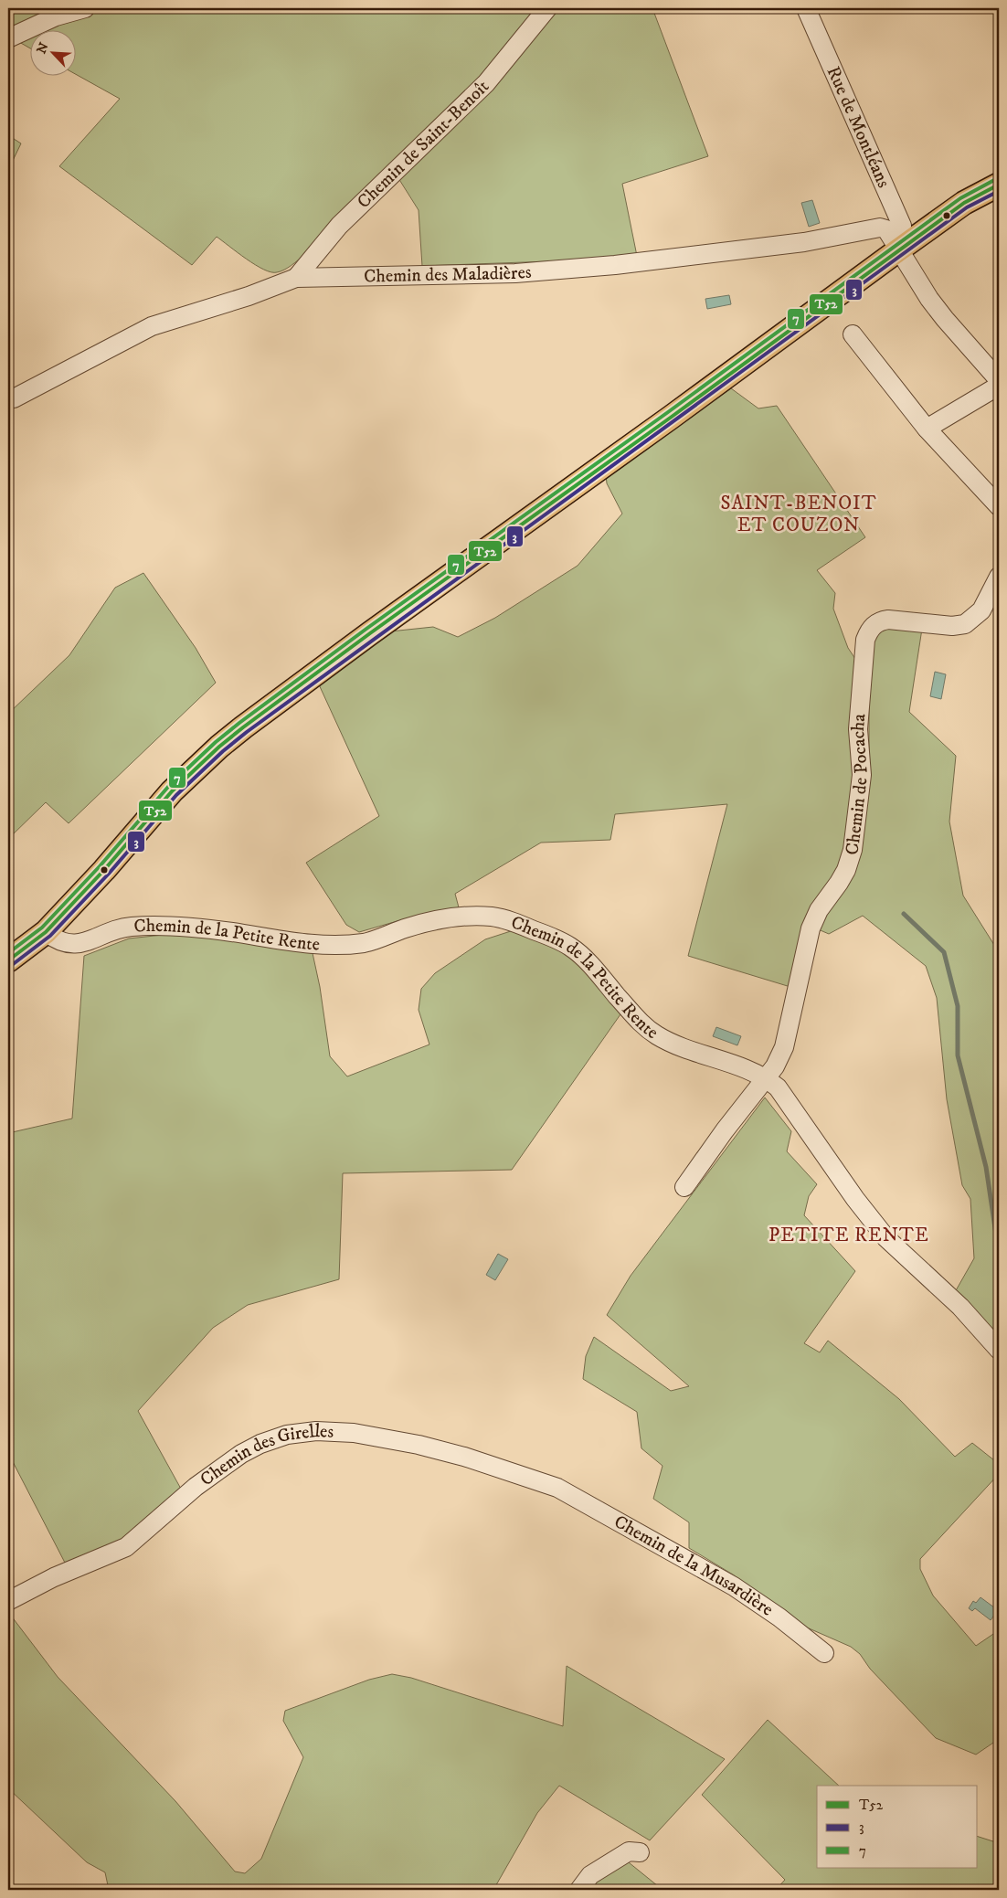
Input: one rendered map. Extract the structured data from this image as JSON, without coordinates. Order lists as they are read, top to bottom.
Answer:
{
  "streets": {
    "street": [
      "Rue de Montléans",
      "Chemin de Saint-Benoît",
      "Chemin des Maladières",
      "Chemin de Pocacha",
      "Chemin de la Petite Rente",
      "Chemin des Girelles",
      "Chemin de la Musardière"
    ]
  },
  "crossings": [
    ["Rue de Montléans", "Chemin des Maladières"],
    ["Chemin de Saint-Benoît", "Chemin des Maladières"],
    ["Chemin de Pocacha", "Chemin de la Petite Rente"],
    ["Chemin des Girelles", "Chemin de la Musardière"]
  ],
  "districts": ["SAINT-BENOIT ET COUZON", "PETITE RENTE"],
  "lines": ["transit line 7", "transit line T52", "transit line 3"],
  "legend": ["T52", "3", "7"],
  "north": "top left"
}
